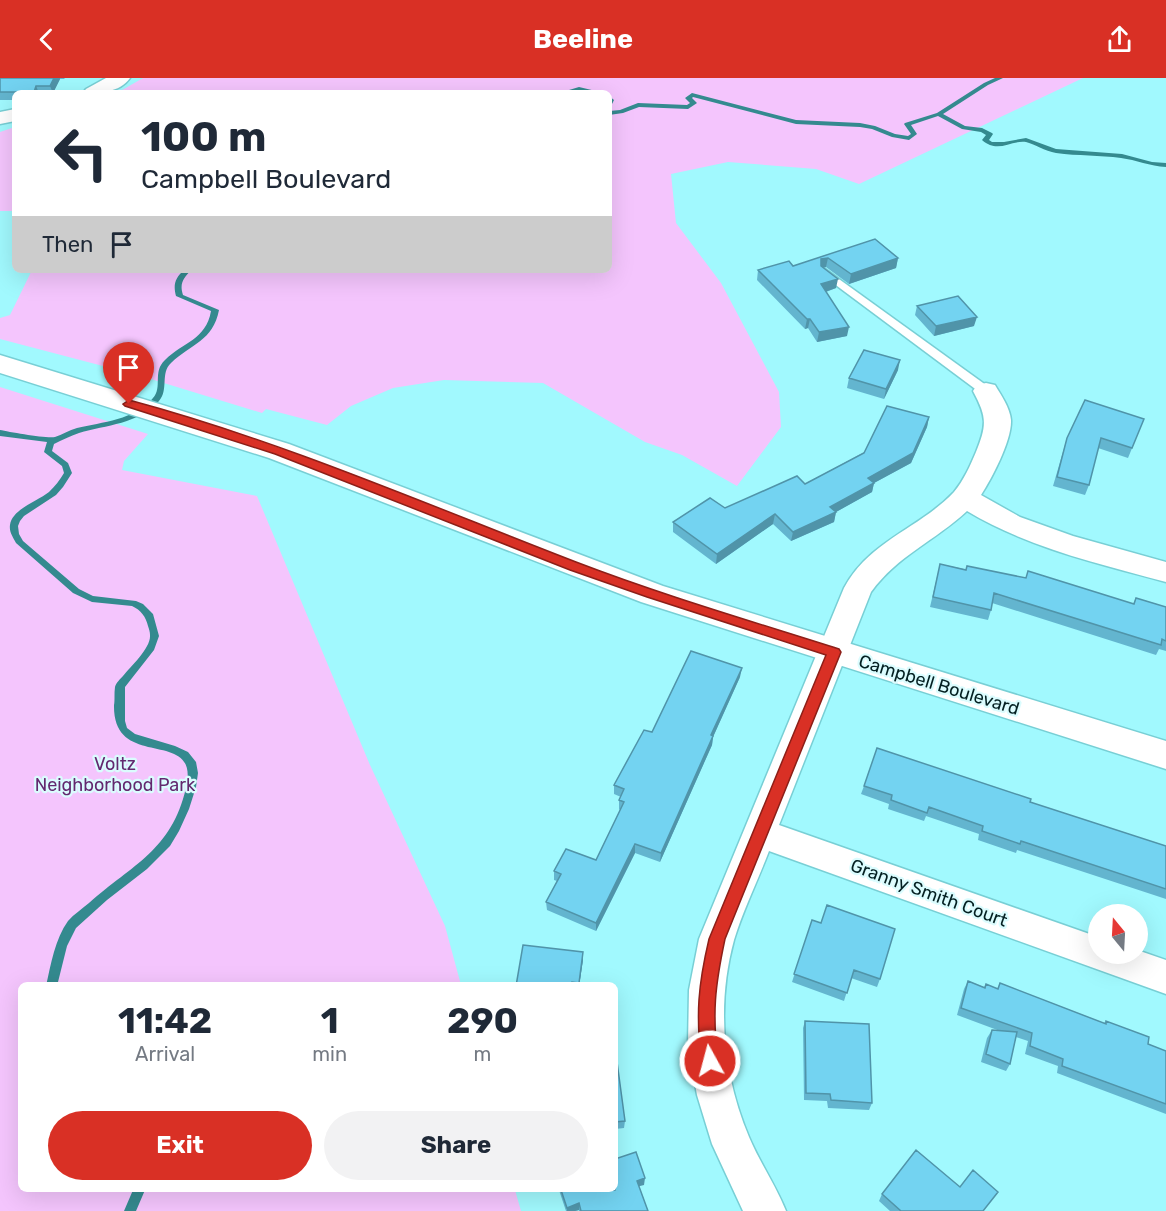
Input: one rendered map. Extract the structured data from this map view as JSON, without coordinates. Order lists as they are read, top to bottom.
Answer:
{
  "streets": {
    "street": ["Campbell Boulevard", "Granny Smith Court"]
  },
  "parks": ["Voltz Neighborhood Park"],
  "north": "top",
  "page": {
    "header": "Beeline",
    "turn": ["100 m", "Campbell Boulevard"],
    "then": "Then",
    "eta": [
      "11:42",
      "Arrival",
      "1",
      "min",
      "290",
      "m"
    ],
    "buttons": ["Exit", "Share"]
  }
}
